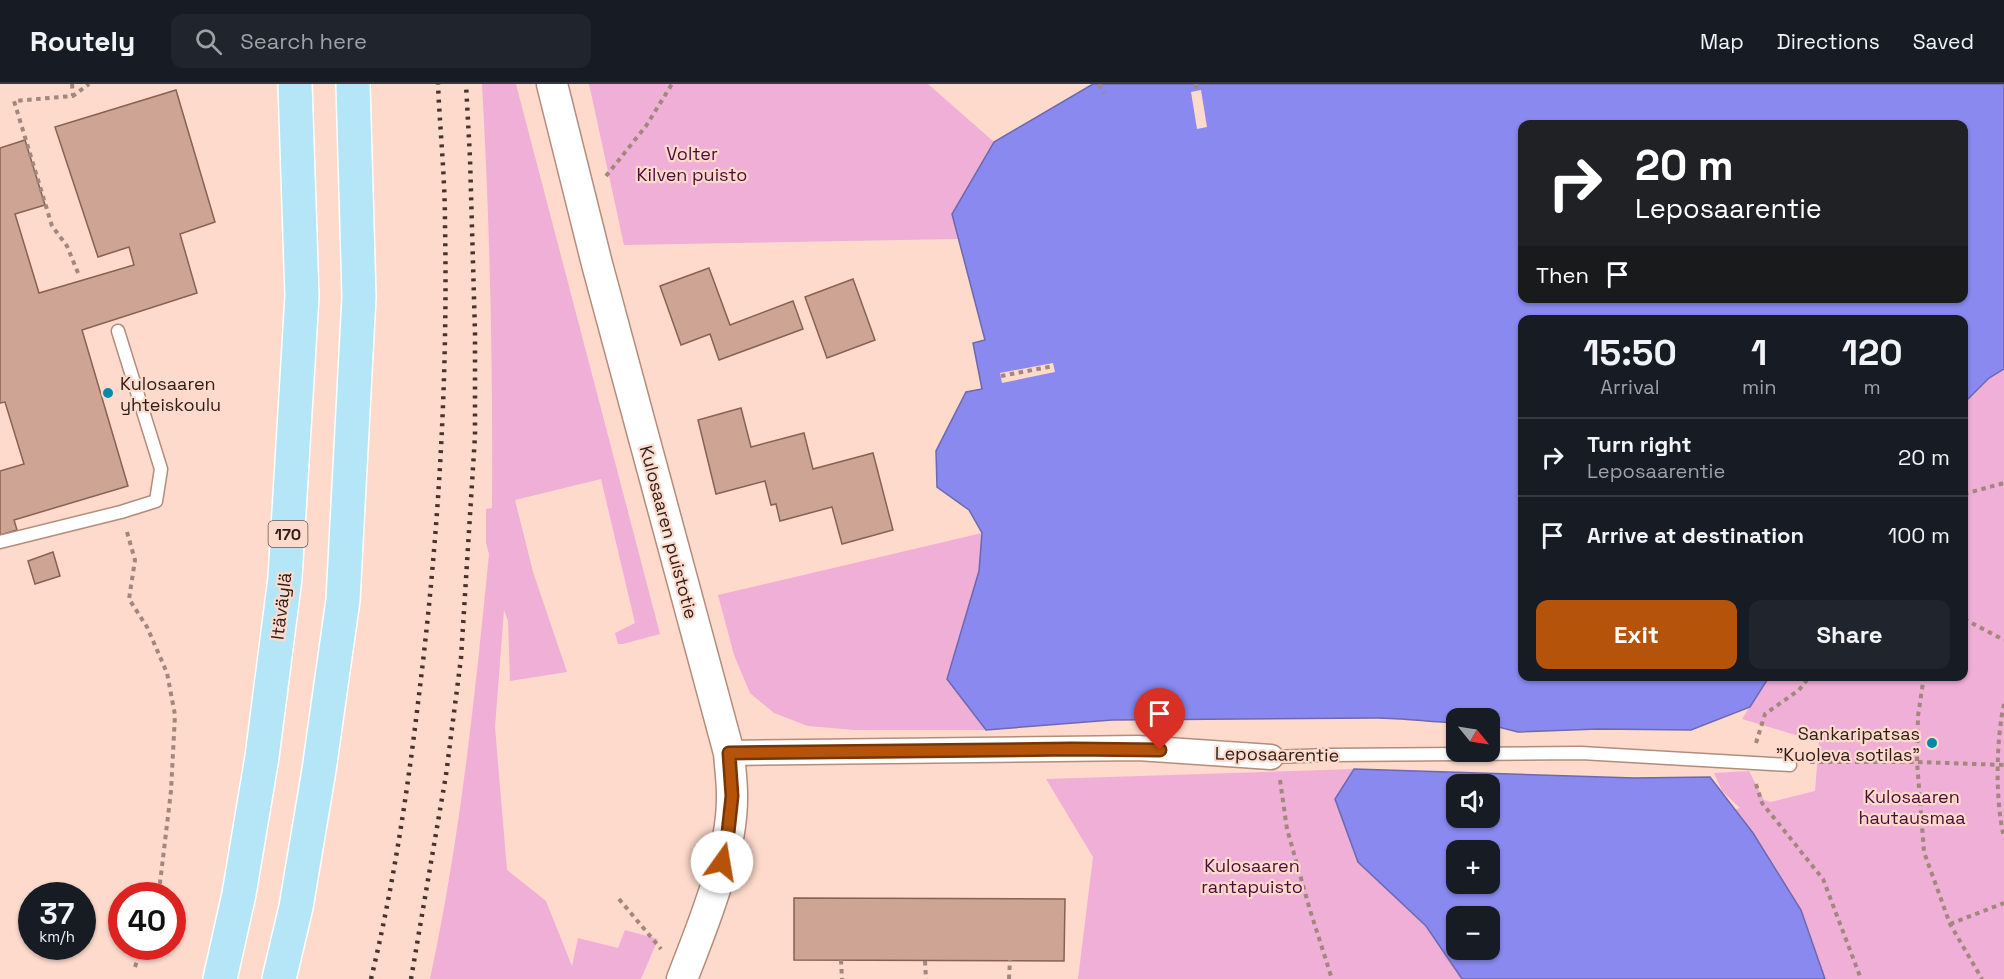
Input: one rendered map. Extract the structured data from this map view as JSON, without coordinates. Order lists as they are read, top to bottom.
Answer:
{
  "streets": {
    "highway": ["170", "Itäväylä"],
    "street": ["Kulosaaren puistotie", "Leposaarentie"]
  },
  "crossings": [
    ["Kulosaaren puistotie", "Leposaarentie"]
  ],
  "parks": ["Volter Kilven puisto", "Kulosaaren hautausmaa", "Kulosaaren rantapuisto"],
  "places": ["Kulosaaren yhteiskoulu", "Sankaripatsas \"Kuoleva sotilas\""],
  "north": "bottom right",
  "page": {
    "header": "Routely",
    "search": "Search here",
    "nav": ["Map", "Directions", "Saved"],
    "turn": ["20 m", "Leposaarentie"],
    "then": "Then",
    "eta": [
      "15:50",
      "Arrival",
      "1",
      "min",
      "120",
      "m"
    ],
    "list": [
      {
        "name": "Turn right",
        "note": "Leposaarentie",
        "value": "20 m"
      },
      {
        "name": "Arrive at destination",
        "value": "100 m"
      }
    ],
    "buttons": ["Exit", "Share"],
    "map_buttons": ["+", "−"],
    "speed": "37 km/h",
    "limit": "40"
  }
}
